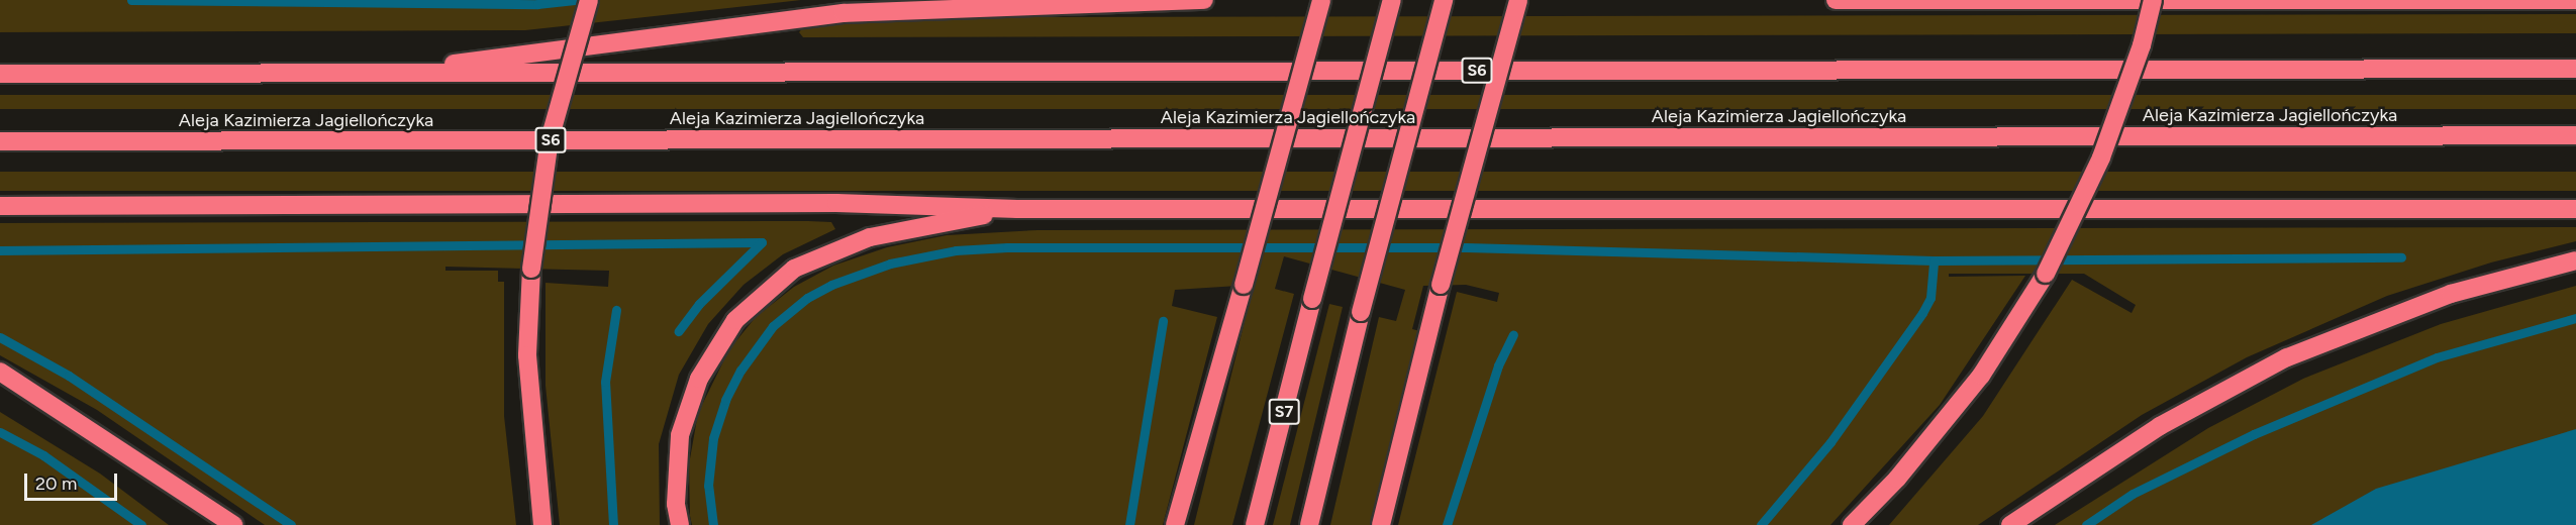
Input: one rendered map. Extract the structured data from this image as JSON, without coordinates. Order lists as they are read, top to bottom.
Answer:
{
  "streets": {
    "highway": ["S6", "Aleja Kazimierza Jagiellończyka", "S7"]
  },
  "scale_bar": "20 m"
}
